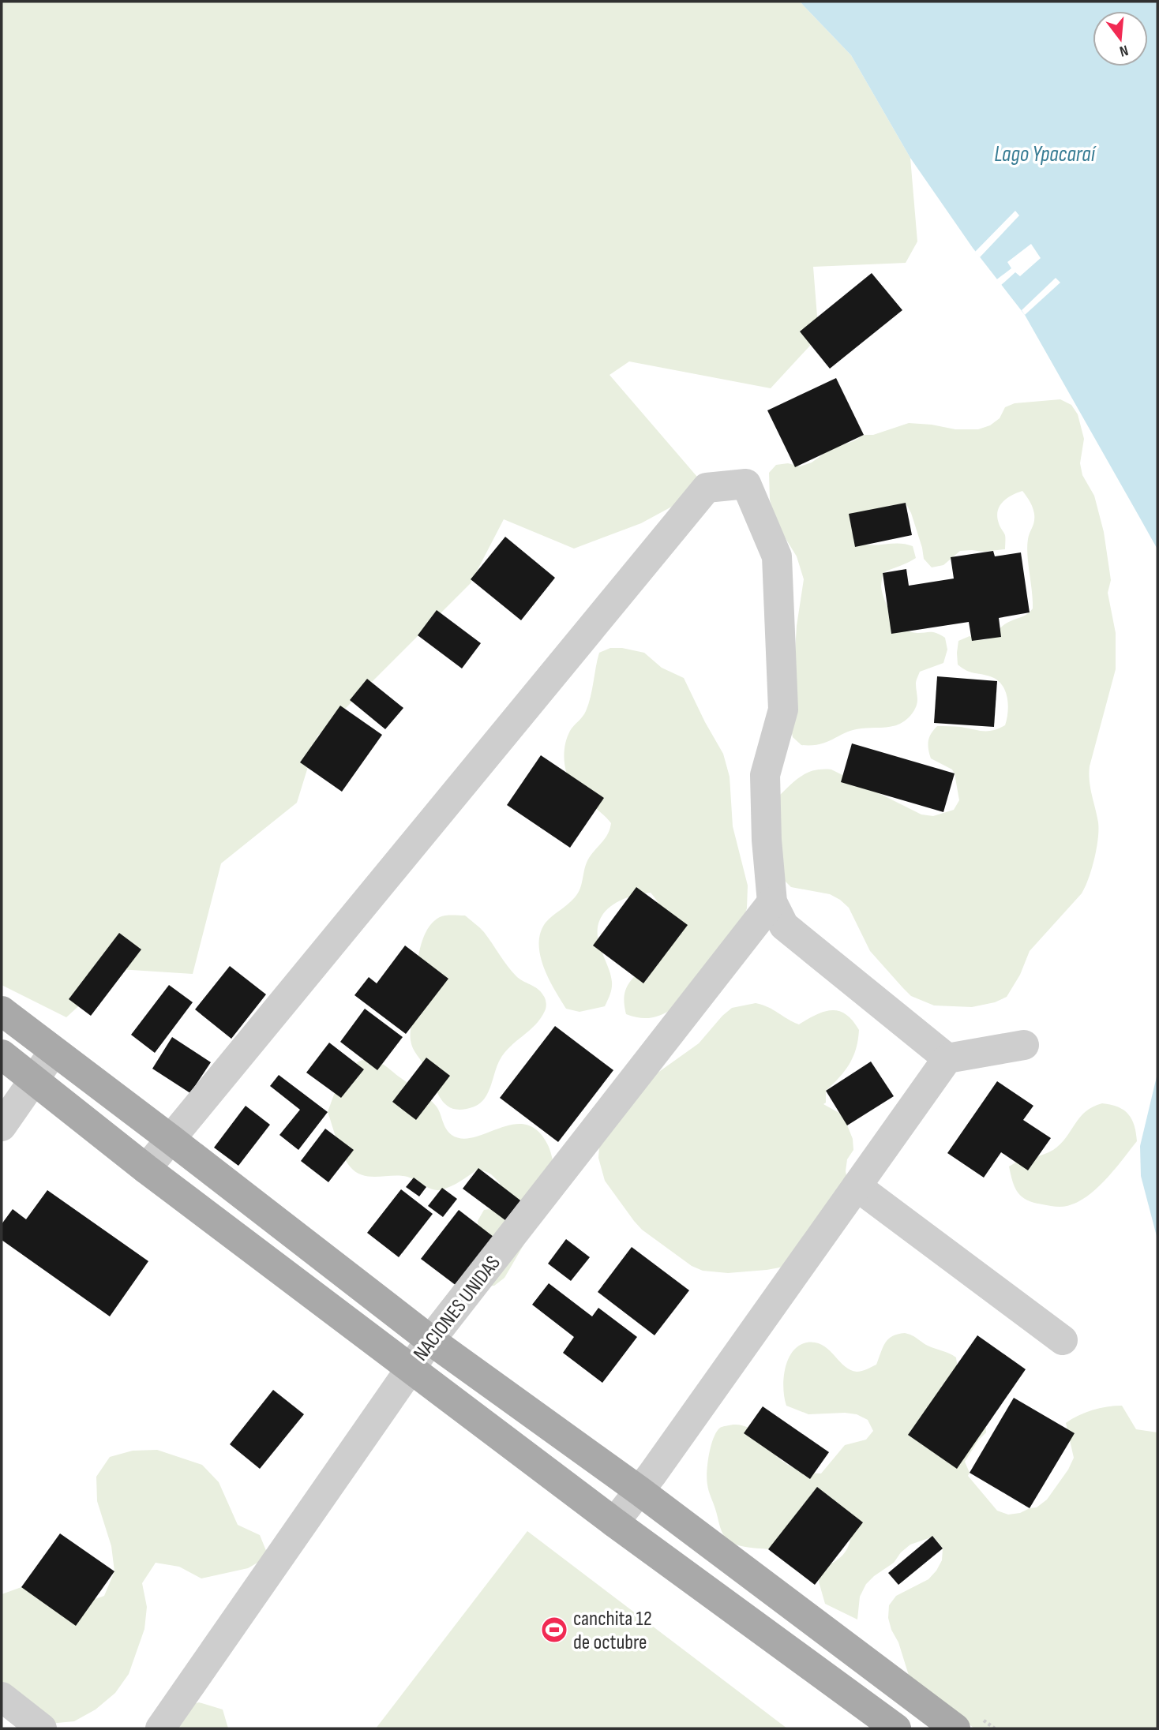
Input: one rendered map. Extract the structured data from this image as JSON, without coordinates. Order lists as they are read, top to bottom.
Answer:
{
  "streets": {
    "street": ["NACIONES UNIDAS"]
  },
  "water": ["Lago Ypacaraí"],
  "places": {
    "sports": ["canchita 12 de octubre"]
  },
  "north": "bottom"
}
